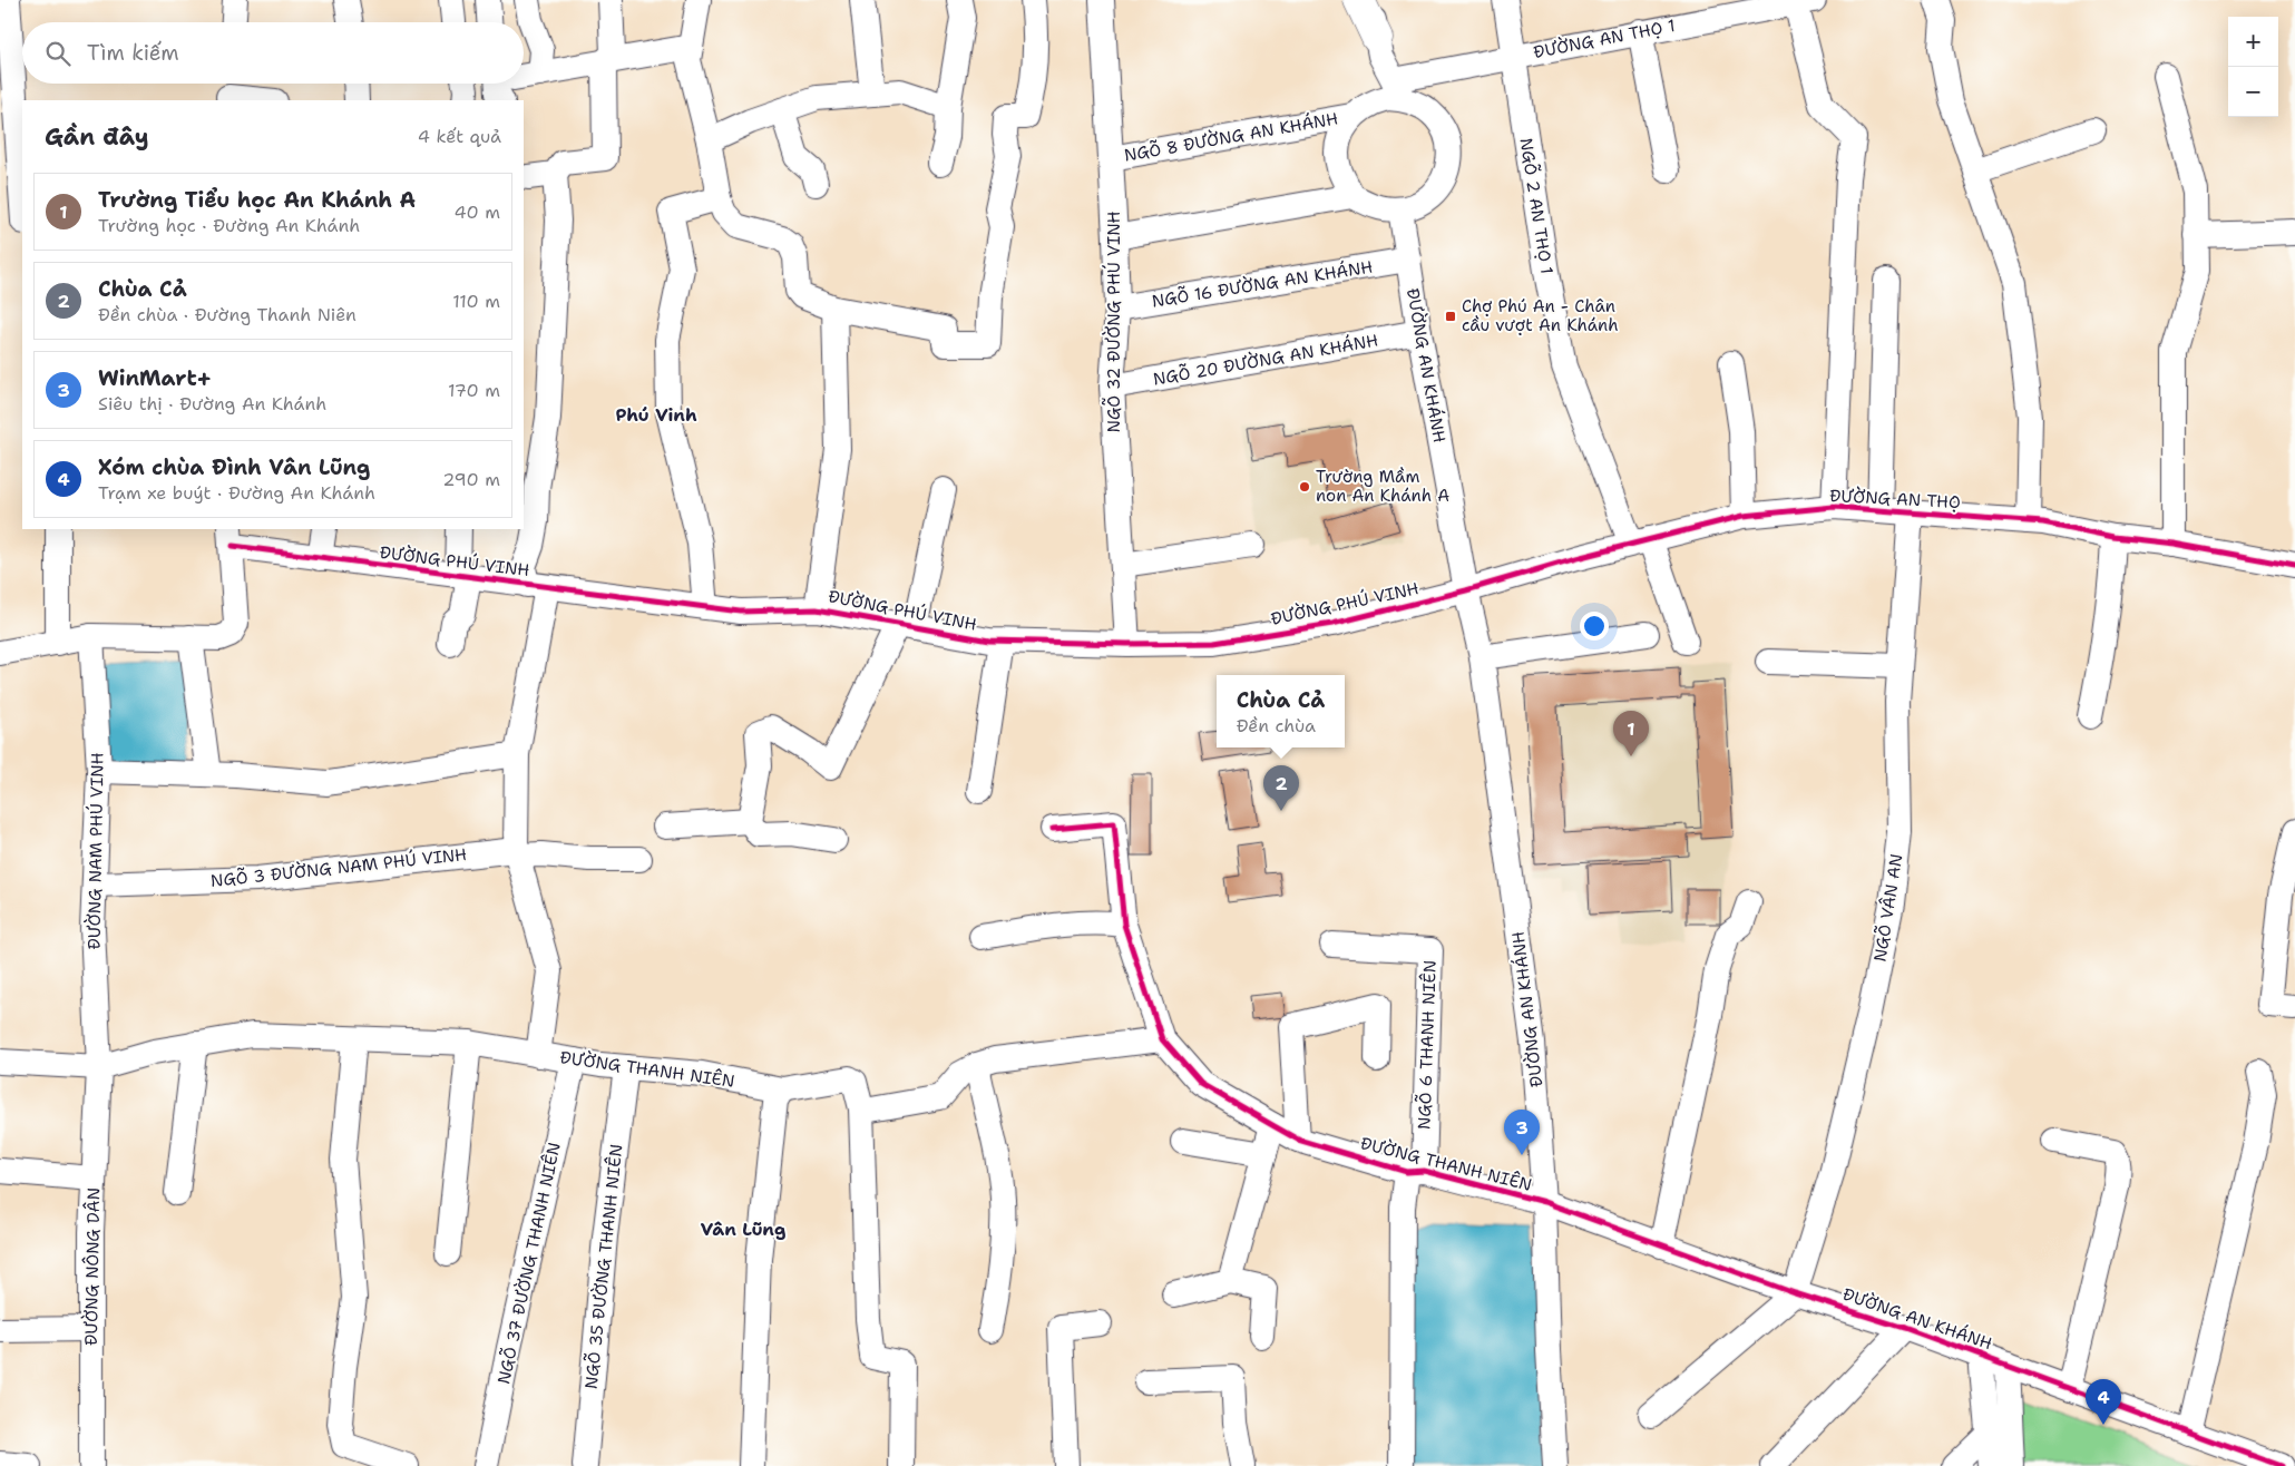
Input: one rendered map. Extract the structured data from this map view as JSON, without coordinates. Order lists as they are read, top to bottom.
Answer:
{
  "streets": {
    "street": [
      "ĐƯỜNG AN THỌ 1",
      "NGÕ 8 ĐƯỜNG AN KHÁNH",
      "NGÕ 2 AN THỌ 1",
      "NGÕ 16 ĐƯỜNG AN KHÁNH",
      "NGÕ 32 ĐƯỜNG PHÚ VINH",
      "NGÕ 20 ĐƯỜNG AN KHÁNH",
      "ĐƯỜNG AN KHÁNH",
      "ĐƯỜNG AN THỌ",
      "ĐƯỜNG PHÚ VINH",
      "ĐƯỜNG NAM PHÚ VINH",
      "NGÕ 3 ĐƯỜNG NAM PHÚ VINH",
      "NGÕ VÂN AN",
      "NGÕ 6 THANH NIÊN",
      "ĐƯỜNG THANH NIÊN",
      "NGÕ 37 ĐƯỜNG THANH NIÊN",
      "ĐƯỜNG NÔNG DÂN",
      "NGÕ 35 ĐƯỜNG THANH NIÊN"
    ]
  },
  "crossings": [
    ["ĐƯỜNG AN THỌ 1", "NGÕ 8 ĐƯỜNG AN KHÁNH"],
    ["ĐƯỜNG AN THỌ 1", "NGÕ 2 AN THỌ 1"],
    ["ĐƯỜNG AN THỌ 1", "ĐƯỜNG AN KHÁNH"],
    ["NGÕ 8 ĐƯỜNG AN KHÁNH", "NGÕ 32 ĐƯỜNG PHÚ VINH"],
    ["NGÕ 8 ĐƯỜNG AN KHÁNH", "ĐƯỜNG AN KHÁNH"],
    ["NGÕ 2 AN THỌ 1", "ĐƯỜNG AN THỌ"],
    ["NGÕ 16 ĐƯỜNG AN KHÁNH", "NGÕ 32 ĐƯỜNG PHÚ VINH"],
    ["NGÕ 16 ĐƯỜNG AN KHÁNH", "ĐƯỜNG AN KHÁNH"],
    ["NGÕ 32 ĐƯỜNG PHÚ VINH", "NGÕ 20 ĐƯỜNG AN KHÁNH"],
    ["NGÕ 32 ĐƯỜNG PHÚ VINH", "ĐƯỜNG PHÚ VINH"],
    ["NGÕ 20 ĐƯỜNG AN KHÁNH", "ĐƯỜNG AN KHÁNH"],
    ["ĐƯỜNG AN KHÁNH", "ĐƯỜNG AN THỌ"],
    ["ĐƯỜNG AN KHÁNH", "ĐƯỜNG PHÚ VINH"],
    ["ĐƯỜNG AN KHÁNH", "NGÕ VÂN AN"],
    ["ĐƯỜNG AN KHÁNH", "ĐƯỜNG THANH NIÊN"],
    ["ĐƯỜNG AN THỌ", "ĐƯỜNG PHÚ VINH"],
    ["ĐƯỜNG AN THỌ", "NGÕ VÂN AN"],
    ["ĐƯỜNG NAM PHÚ VINH", "NGÕ 3 ĐƯỜNG NAM PHÚ VINH"],
    ["ĐƯỜNG NAM PHÚ VINH", "ĐƯỜNG THANH NIÊN"],
    ["ĐƯỜNG NAM PHÚ VINH", "ĐƯỜNG NÔNG DÂN"],
    ["NGÕ 6 THANH NIÊN", "ĐƯỜNG THANH NIÊN"],
    ["ĐƯỜNG THANH NIÊN", "NGÕ 37 ĐƯỜNG THANH NIÊN"],
    ["ĐƯỜNG THANH NIÊN", "ĐƯỜNG NÔNG DÂN"],
    ["ĐƯỜNG THANH NIÊN", "NGÕ 35 ĐƯỜNG THANH NIÊN"]
  ],
  "districts": ["Phú Vinh", "Vân Lũng"],
  "places": {
    "transit": ["Chợ Phú An - Chân cầu vượt An Khánh"],
    "other": ["Trường Mầm non An Khánh A"]
  },
  "page": {
    "map_buttons": ["+", "−"],
    "search": "Tìm kiếm",
    "heading": ["Gần đây", "4 kết quả"],
    "list": [
      {
        "mark": "1",
        "name": "Trường Tiểu học An Khánh A",
        "note": "Trường học · Đường An Khánh",
        "value": "40 m"
      },
      {
        "mark": "2",
        "name": "Chùa Cả",
        "note": "Đền chùa · Đường Thanh Niên",
        "value": "110 m"
      },
      {
        "mark": "3",
        "name": "WinMart+",
        "note": "Siêu thị · Đường An Khánh",
        "value": "170 m"
      },
      {
        "mark": "4",
        "name": "Xóm chùa Đình Vân Lũng",
        "note": "Trạm xe buýt · Đường An Khánh",
        "value": "290 m"
      }
    ],
    "popup": ["Chùa Cả", "Đền chùa"],
    "pins": [
      "1",
      "2",
      "3",
      "4"
    ]
  }
}
